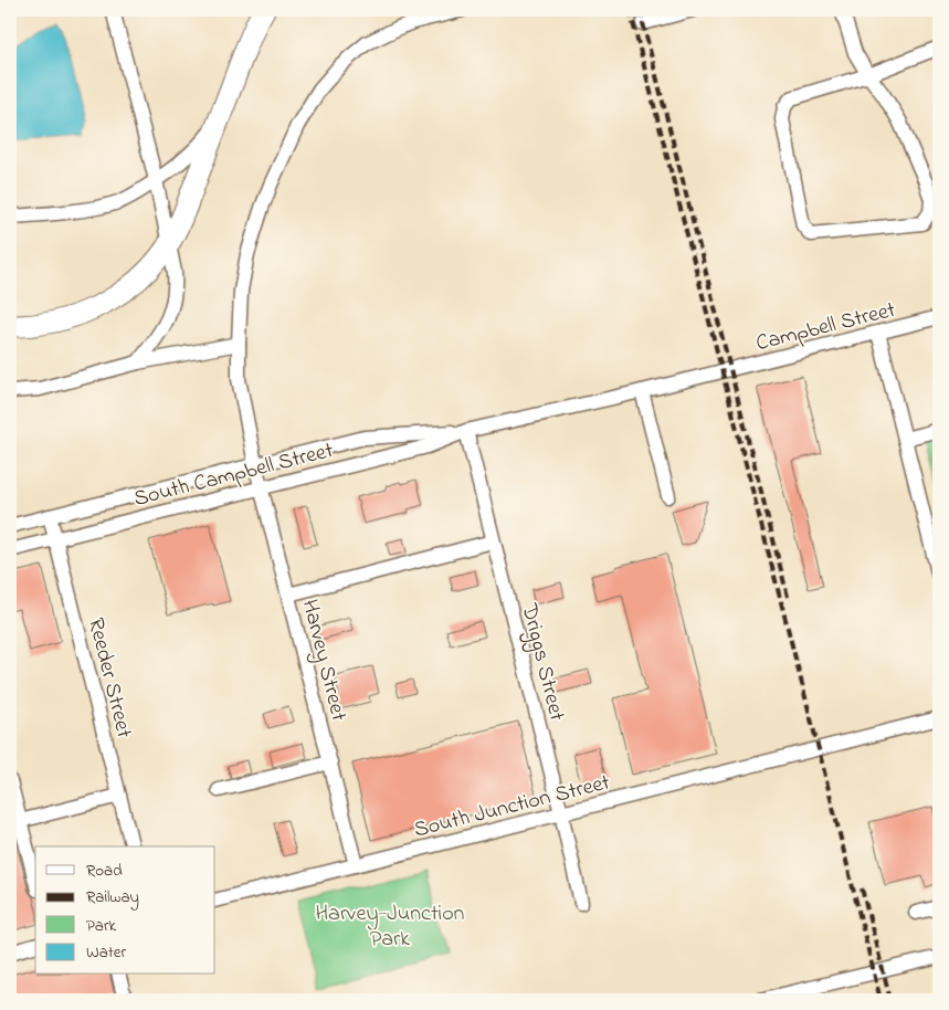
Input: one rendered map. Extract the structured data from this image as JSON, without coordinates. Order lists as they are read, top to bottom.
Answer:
{
  "streets": {
    "street": [
      "Campbell Street",
      "South Campbell Street",
      "Harvey Street",
      "Driggs Street",
      "Reeder Street",
      "South Junction Street"
    ]
  },
  "crossings": [
    ["Campbell Street", "South Campbell Street"],
    ["South Campbell Street", "Harvey Street"],
    ["South Campbell Street", "Driggs Street"],
    ["South Campbell Street", "Reeder Street"],
    ["Harvey Street", "South Junction Street"],
    ["Driggs Street", "South Junction Street"]
  ],
  "parks": ["Harvey-Junction Park"],
  "legend": [
    "Road",
    "Railway",
    "Park",
    "Water"
  ]
}
